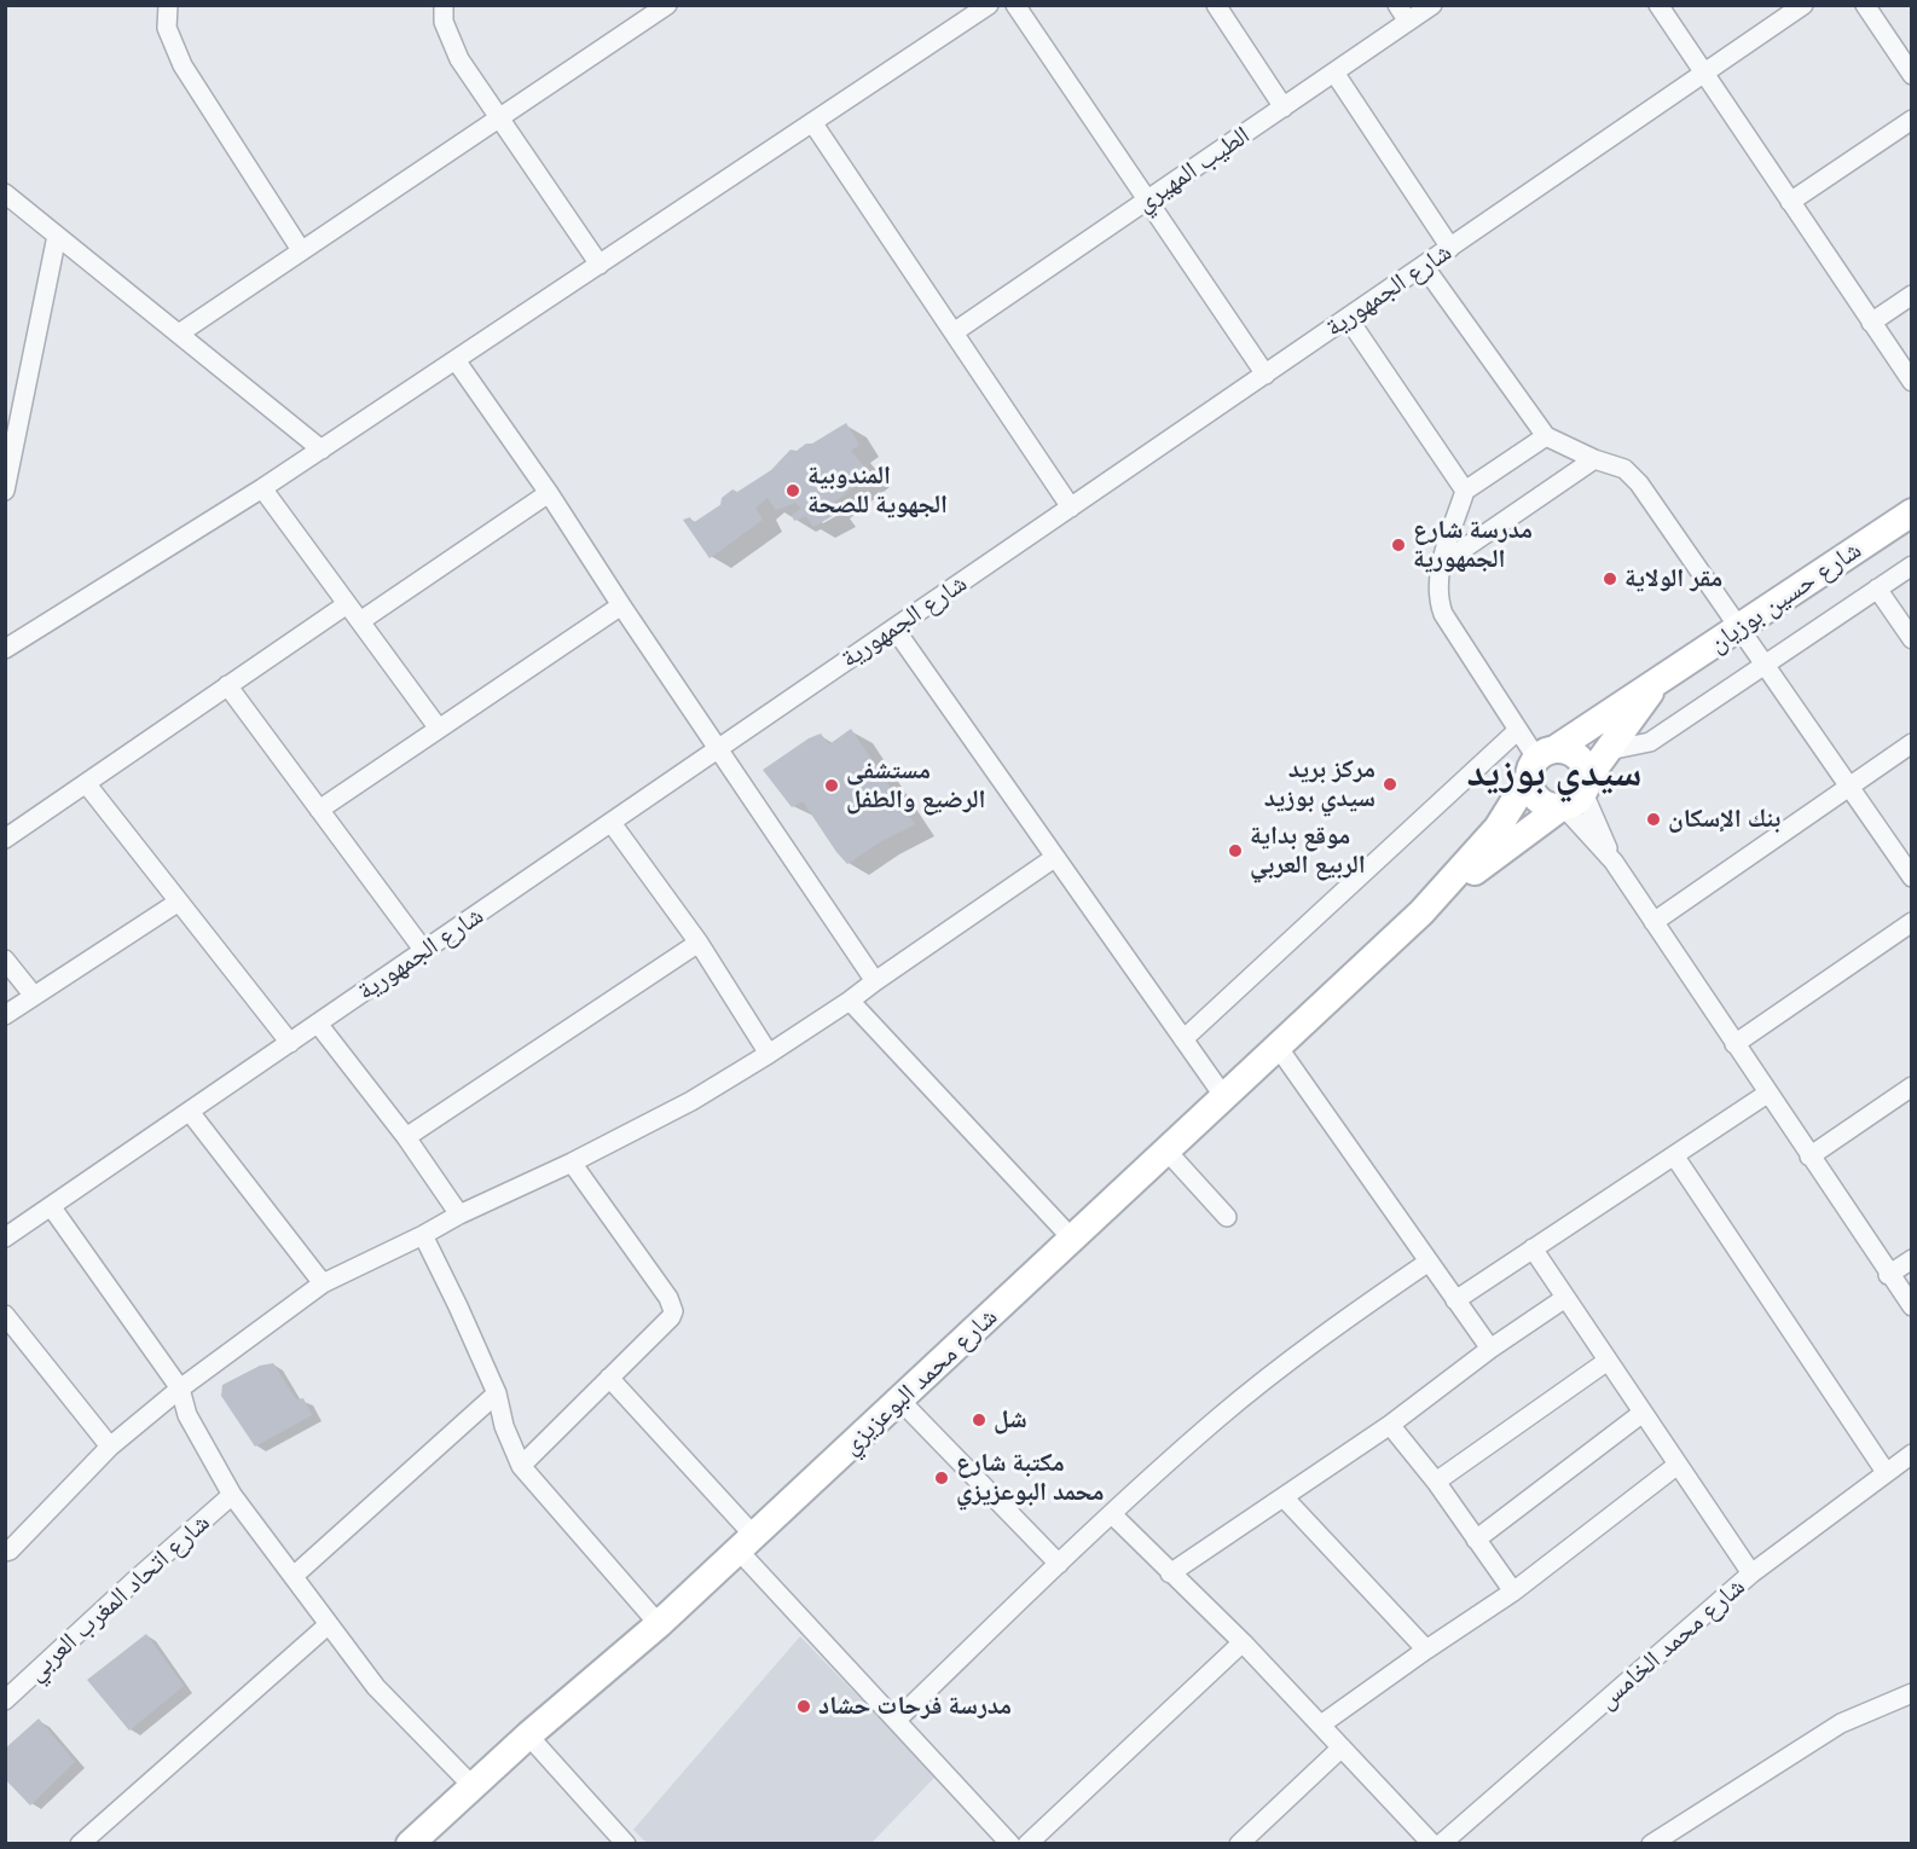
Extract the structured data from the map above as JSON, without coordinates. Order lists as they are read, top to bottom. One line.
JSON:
{"streets":{"main road":["شارع حسين بوزيان","شارع محمد البوعزيزي"],"street":["الطيب المهيري","شارع الجمهورية","شارع اتحاد المغرب العربي","شارع محمد الخامس"]},"crossings":[["شارع حسين بوزيان","شارع محمد البوعزيزي"]],"districts":["سيدي بوزيد"],"places":["المندوبية الجهوية للصحة","مدرسة شارع الجمهورية","مقر الولاية","مركز بريد سيدي بوزيد","مستشفى الرضيع والطفل","بنك الإسكان","موقع بداية الربيع العربي","شل","مكتبة شارع محمد البوعزيزي","مدرسة فرحات حشاد"]}
